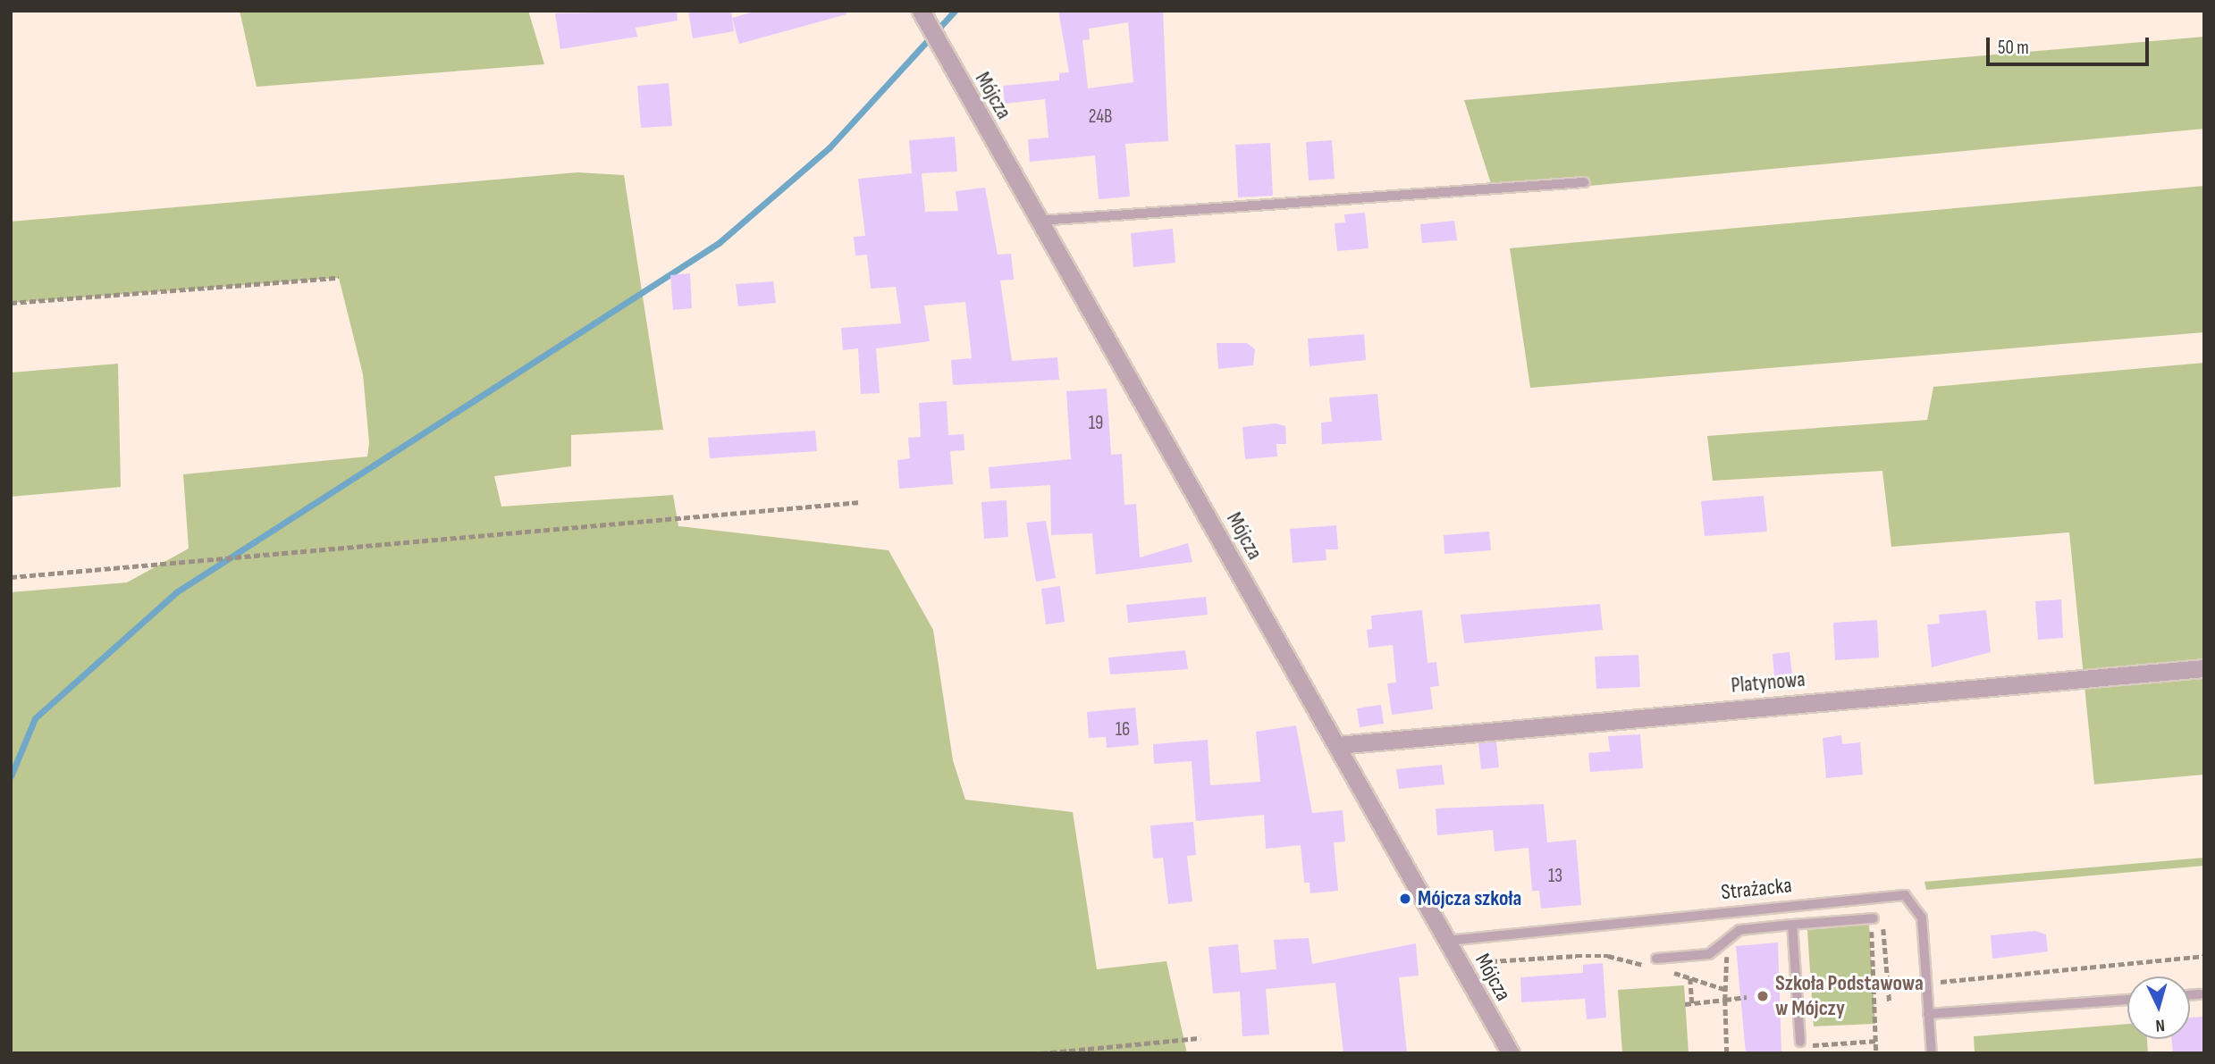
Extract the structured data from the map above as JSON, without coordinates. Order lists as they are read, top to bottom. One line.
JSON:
{"streets":{"street":["Mójcza","Platynowa"],"lane":["Strażacka"]},"crossings":[["Mójcza","Platynowa"],["Mójcza","Strażacka"]],"places":["Mójcza szkoła","Szkoła Podstawowa w Mójczy"],"house_numbers":["24B","19","16","13"],"scale_bar":"50 m","north":"bottom"}
